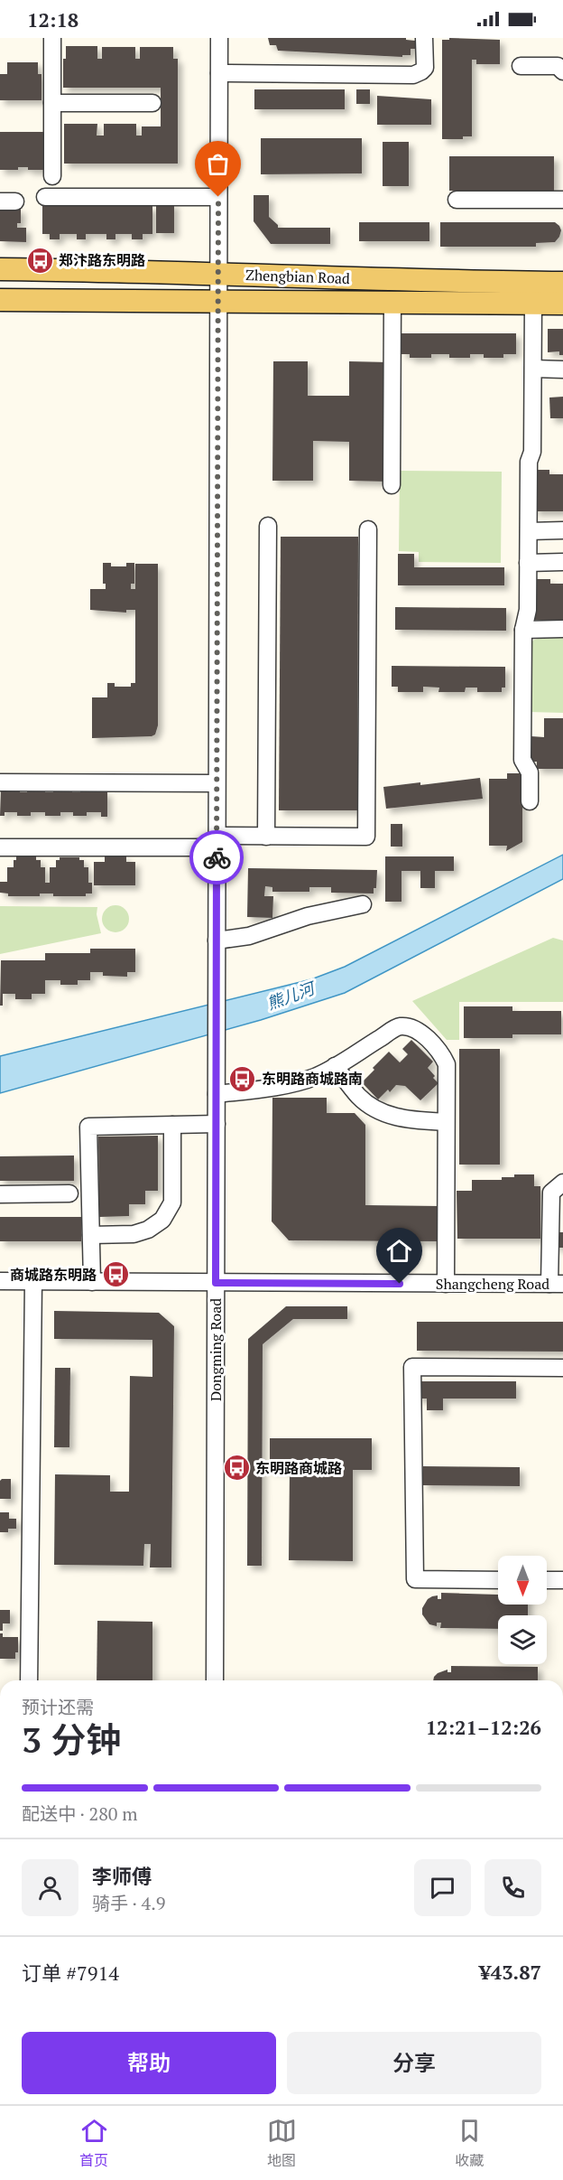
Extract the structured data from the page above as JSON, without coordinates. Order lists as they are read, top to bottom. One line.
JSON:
{"streets":{"main road":["Zhengbian Road"],"street":["Shangcheng Road","Dongming Road"]},"crossings":[["Zhengbian Road","Dongming Road"],["Shangcheng Road","Dongming Road"]],"water":["熊儿河"],"places":{"bus stop":["郑汴路东明路","东明路商城路南","商城路东明路","东明路商城路"]},"north":"bottom","page":{"status":"12:18","heading":["3 分钟","预计还需","12:21–12:26"],"panel":["李师傅","骑手 · 4.9","订单 #7914","¥43.87"],"bar":"配送中 · 280 m","buttons":["帮助","分享"],"tabs":["首页","地图","收藏"]}}
